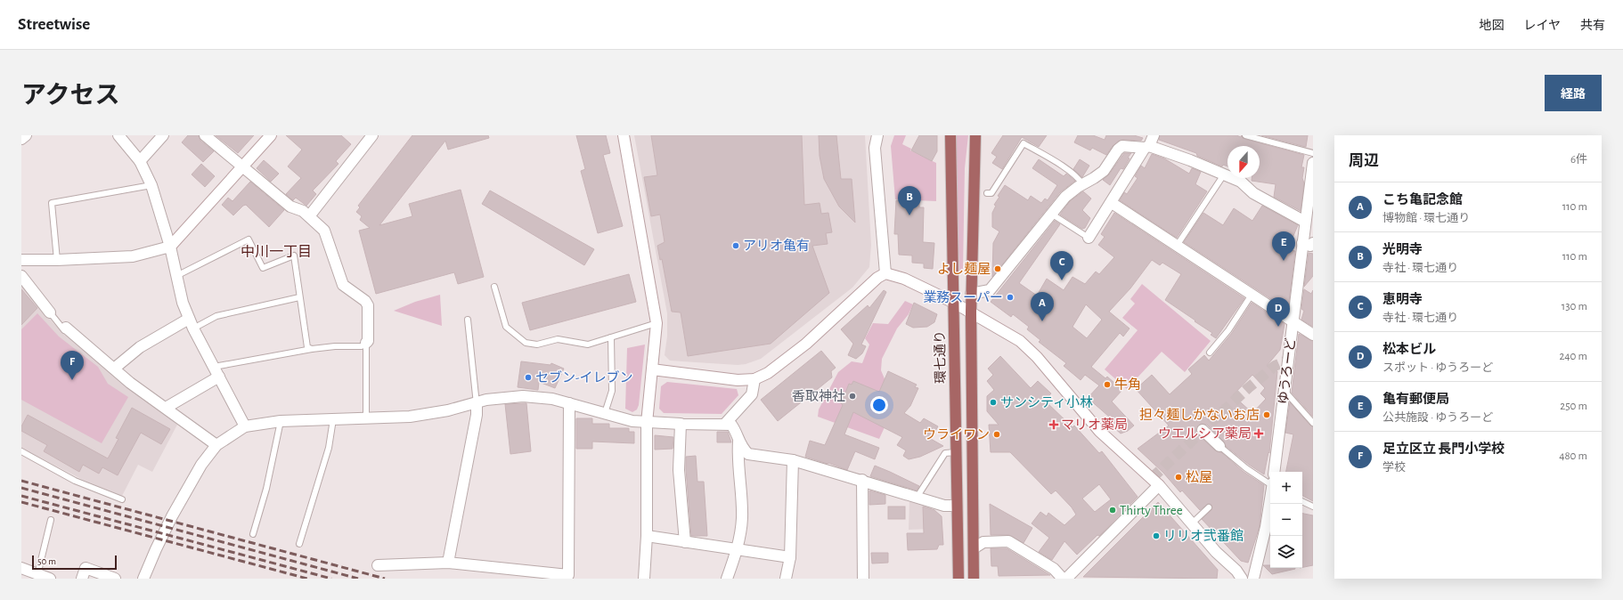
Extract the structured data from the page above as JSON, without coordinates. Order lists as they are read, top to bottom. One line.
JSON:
{"streets":{"main road":["環七通り"],"street":["ゆうろーど"]},"districts":["中川一丁目"],"places":{"other":["アリオ亀有","よし麺屋","業務スーパー","セブン-イレブン","牛角","香取神社","サンシティ小林","担々麺しかないお店","ウライワン","松屋","Thirty Three","リリオ弐番館"],"health":["マリオ薬局","ウエルシア薬局"]},"scale_bar":"50 m","north":"bottom","page":{"header":"Streetwise","nav":["地図","レイヤ","共有"],"title":"アクセス","buttons":"経路","heading":["周辺","6件"],"list":[{"mark":"A","name":"こち亀記念館","note":"博物館 · 環七通り","value":"110 m"},{"mark":"B","name":"光明寺","note":"寺社 · 環七通り","value":"110 m"},{"mark":"C","name":"恵明寺","note":"寺社 · 環七通り","value":"130 m"},{"mark":"D","name":"松本ビル","note":"スポット · ゆうろーど","value":"240 m"},{"mark":"E","name":"亀有郵便局","note":"公共施設 · ゆうろーど","value":"250 m"},{"mark":"F","name":"足立区立 長門小学校","note":"学校","value":"480 m"}],"pins":["B","E","C","A","D","F"],"map_buttons":["+","−"],"scale":"50 m"}}
